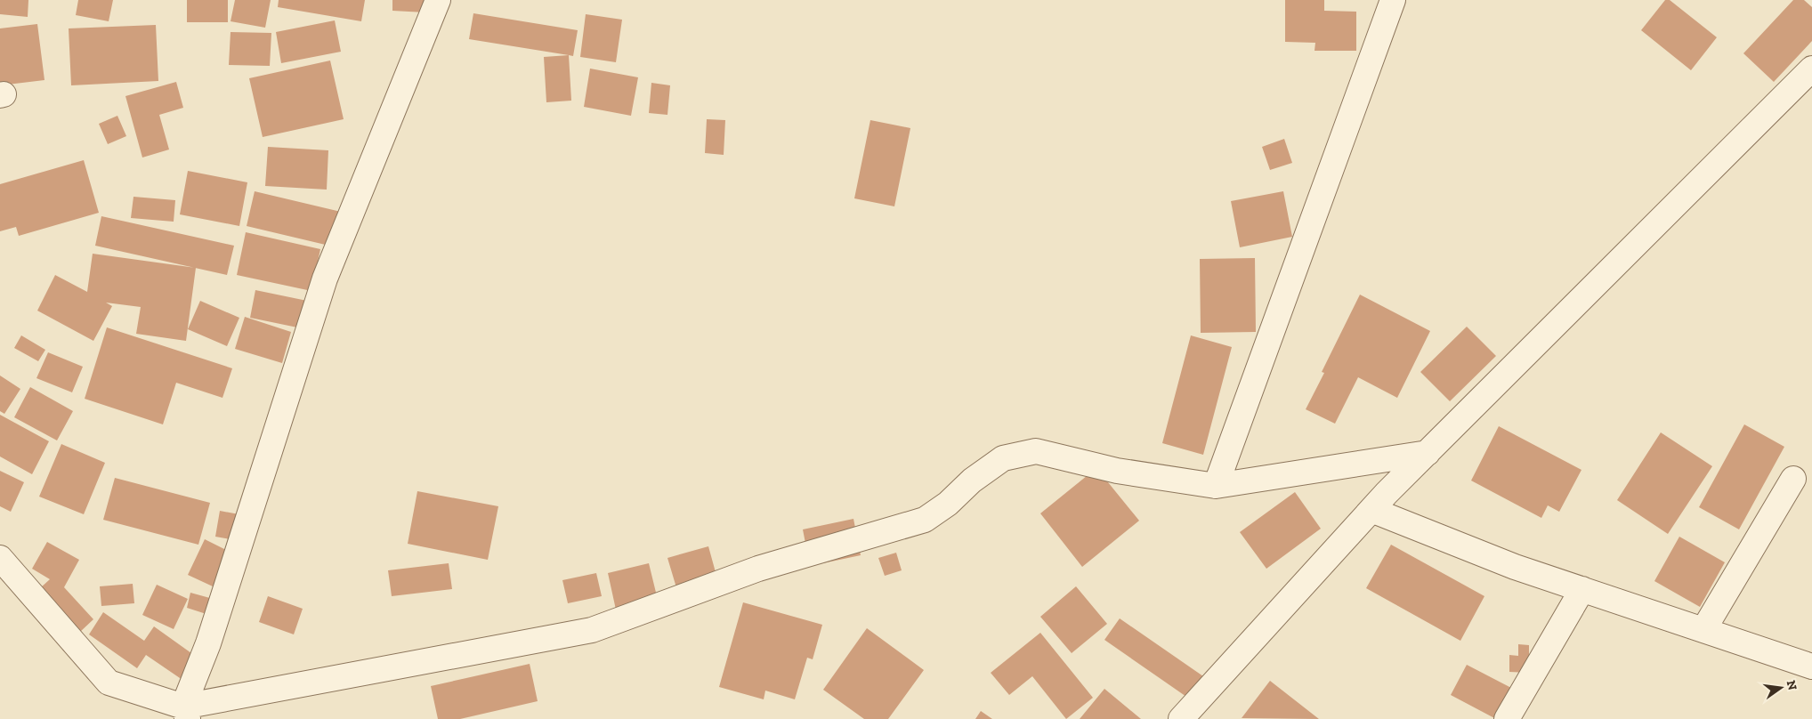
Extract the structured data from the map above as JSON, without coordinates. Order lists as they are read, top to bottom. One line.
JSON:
{"north":"right"}
